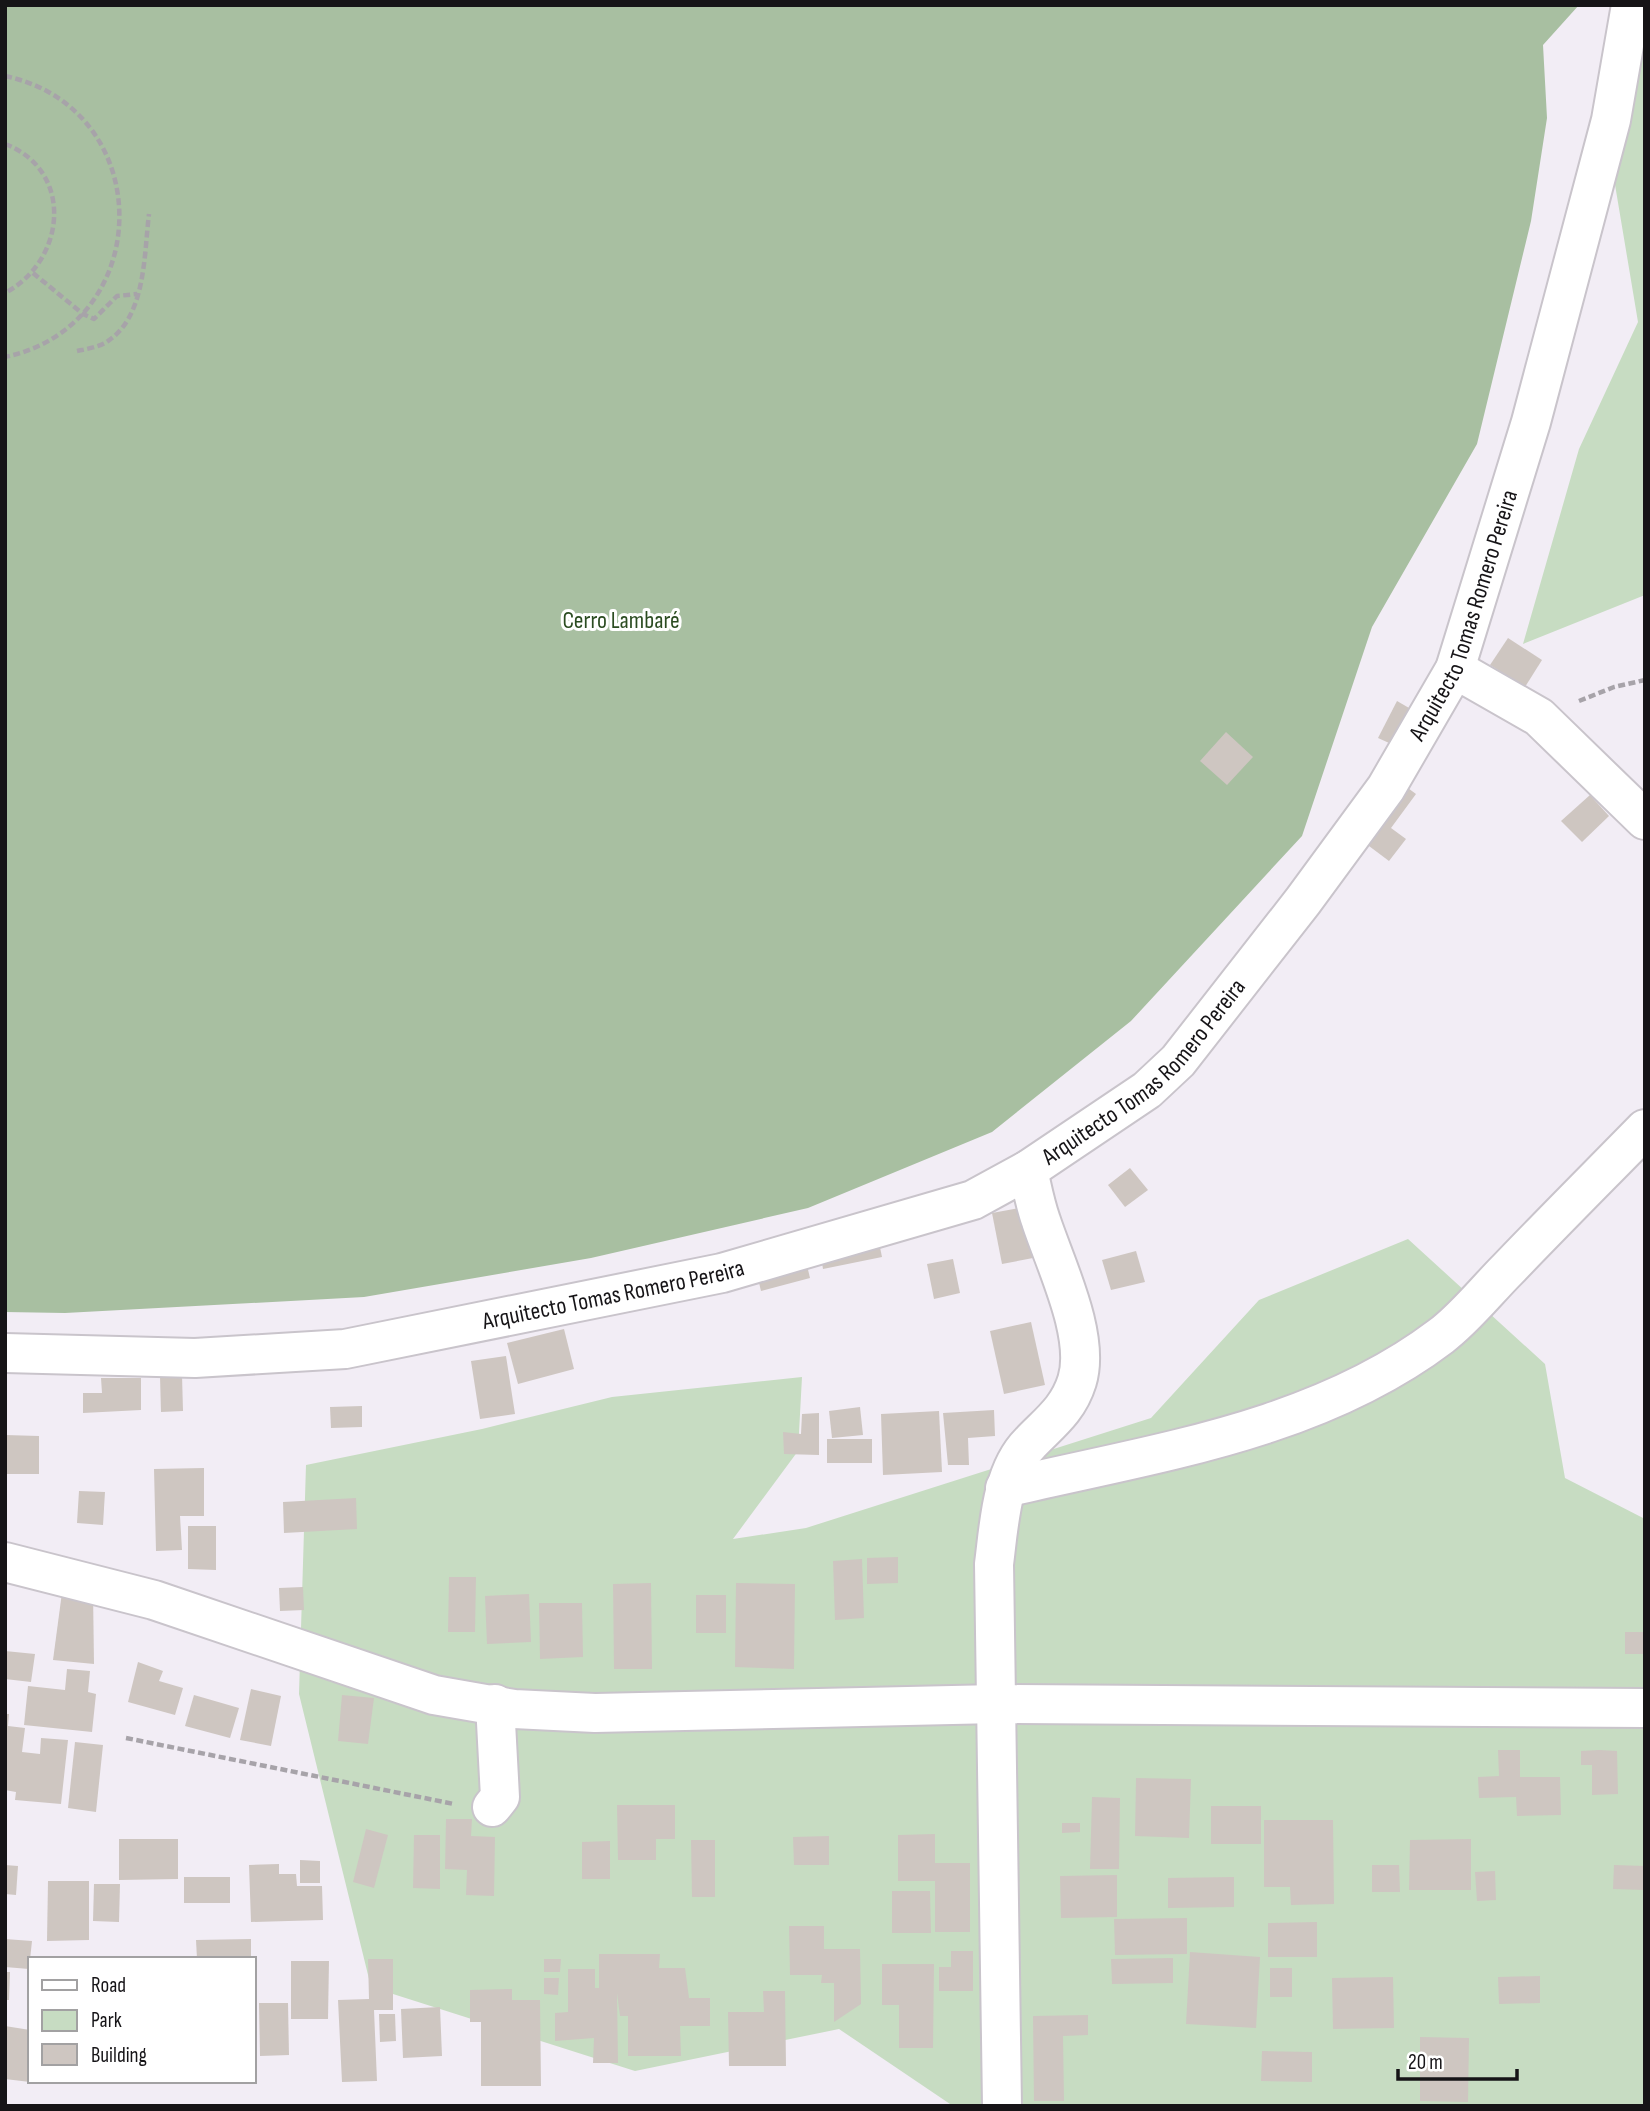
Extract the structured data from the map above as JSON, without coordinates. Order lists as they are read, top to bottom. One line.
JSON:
{"streets":{"street":["Arquitecto Tomas Romero Pereira"]},"parks":["Cerro Lambaré"],"legend":["Road","Park","Building"],"scale_bar":"20 m"}
